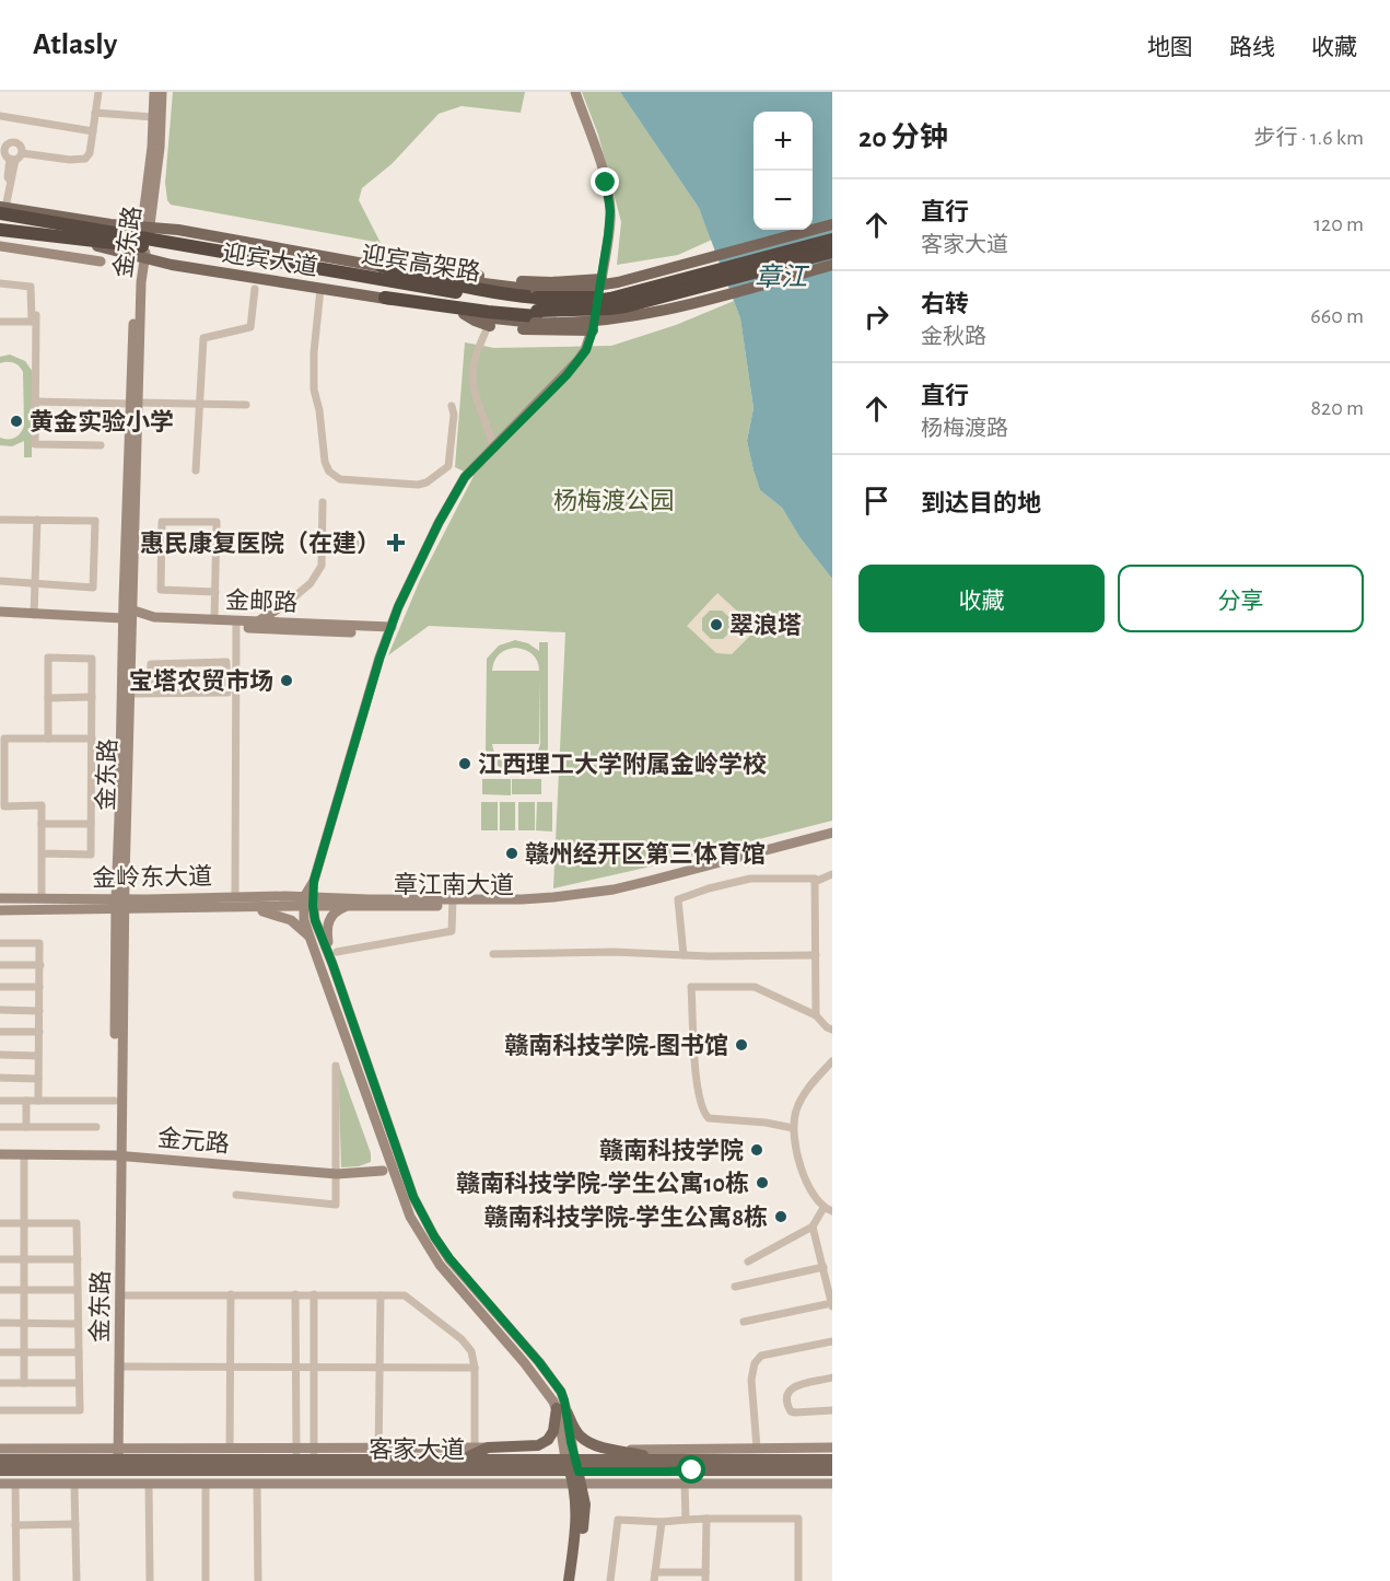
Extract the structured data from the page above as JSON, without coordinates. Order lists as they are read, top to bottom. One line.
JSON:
{"streets":{"highway":["迎宾高架路"],"main road":["迎宾大道","客家大道"],"street":["金东路","金邮路","金岭东大道","章江南大道","金元路"]},"crossings":[["金东路","迎宾大道"],["金东路","迎宾高架路"],["金东路","金邮路"],["金东路","金岭东大道"],["金东路","金元路"],["金东路","客家大道"],["迎宾大道","迎宾高架路"],["金岭东大道","章江南大道"]],"water":["章江"],"parks":["杨梅渡公园"],"places":{"other":["黄金实验小学","翠浪塔","宝塔农贸市场","江西理工大学附属金岭学校","赣州经开区第三体育馆","赣南科技学院-图书馆","赣南科技学院","赣南科技学院-学生公寓10栋","赣南科技学院-学生公寓8栋"],"health":["惠民康复医院（在建）"]},"page":{"header":"Atlasly","nav":["地图","路线","收藏"],"heading":["20 分钟","步行 · 1.6 km"],"map_buttons":["+","−"],"list":[["直行","客家大道","120 m"],["右转","金秋路","660 m"],["直行","杨梅渡路","820 m"],"到达目的地"],"buttons":["收藏","分享"]}}
